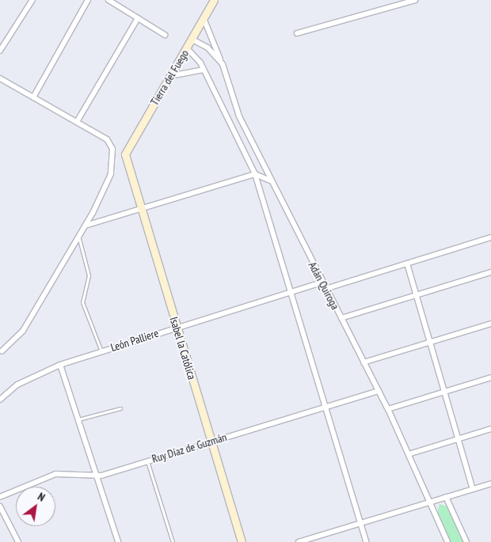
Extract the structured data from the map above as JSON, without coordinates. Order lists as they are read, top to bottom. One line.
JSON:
{"streets":{"main road":["Tierra del Fuego","Isabel la Católica"],"street":["Adán Quiroga","León Palliere","Ruy Díaz de Guzmán"]},"crossings":[["Tierra del Fuego","Adán Quiroga"],["Tierra del Fuego","Isabel la Católica"],["Adán Quiroga","León Palliere"],["Adán Quiroga","Ruy Díaz de Guzmán"],["León Palliere","Isabel la Católica"],["Isabel la Católica","Ruy Díaz de Guzmán"]],"north":"top right"}
